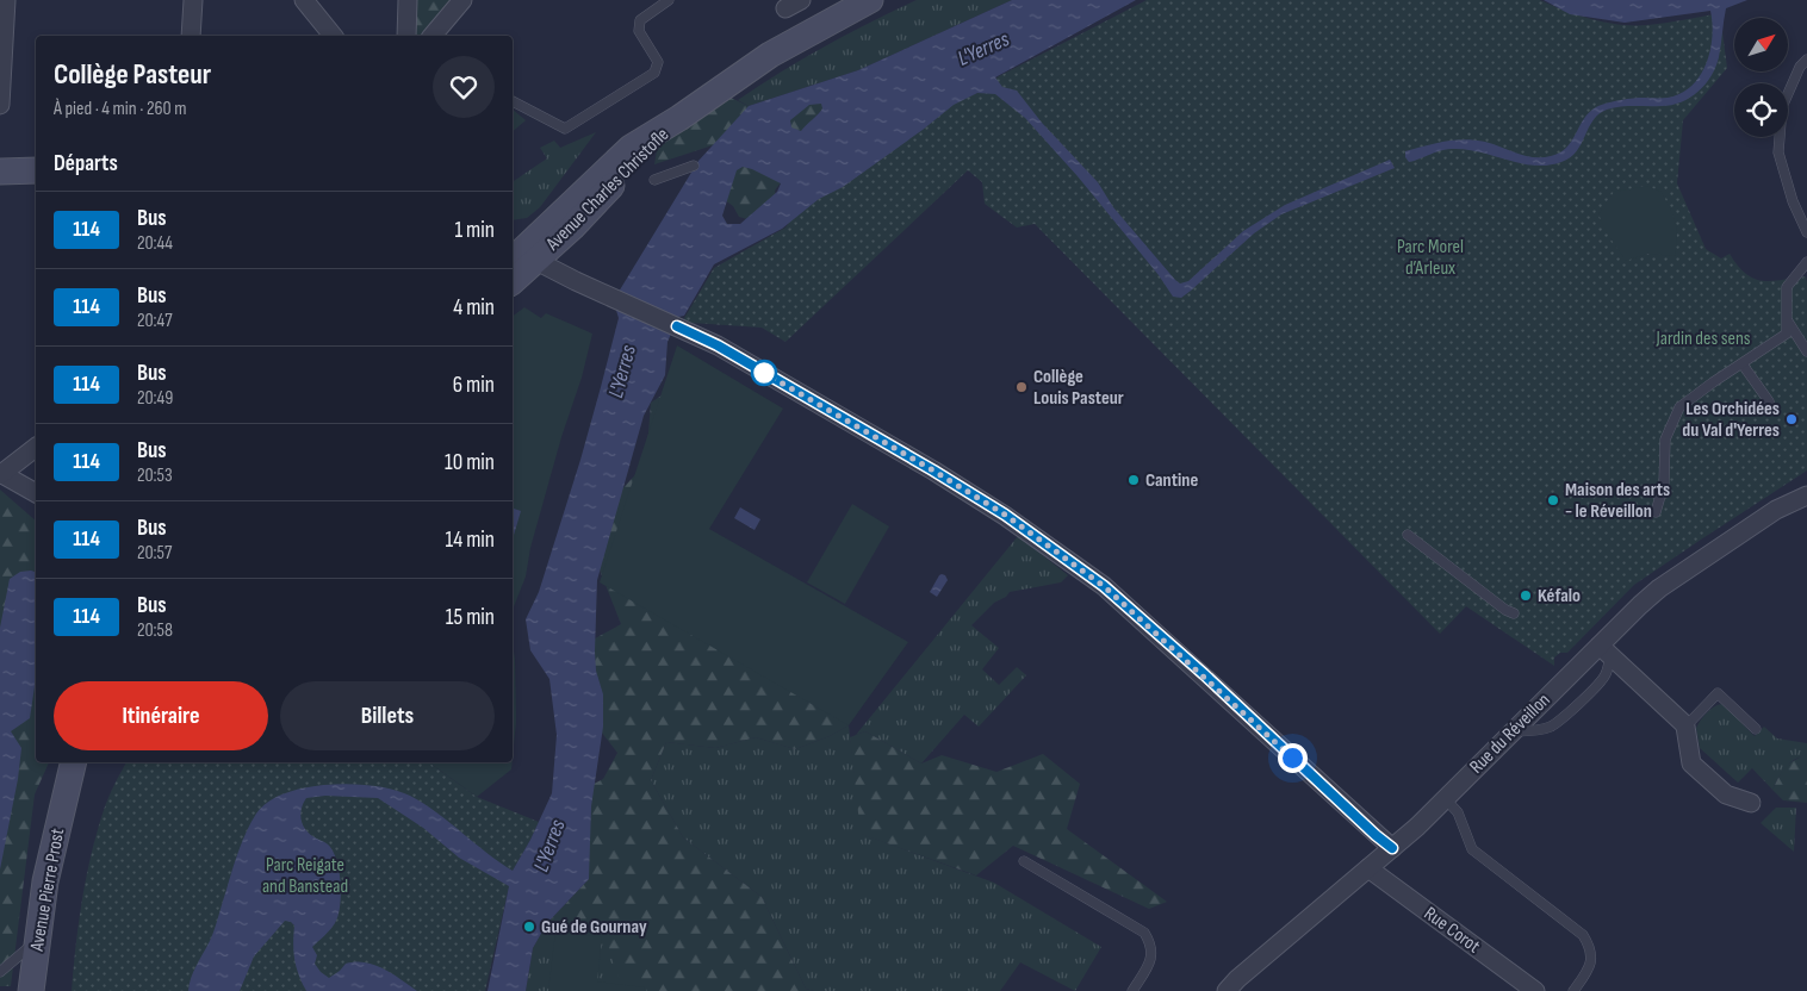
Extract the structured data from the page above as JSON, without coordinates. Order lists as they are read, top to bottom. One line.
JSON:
{"streets":{"main road":["Avenue Charles Christofle","Avenue Pierre Prost"],"street":["Rue du Réveillon","Rue Corot"]},"crossings":[["Rue du Réveillon","Rue Corot"]],"water":["L'Yerres"],"parks":["Parc Morel d’Arleux","Jardin des sens","Parc Reigate and Banstead"],"places":["Collège Louis Pasteur","Les Orchidées du Val d'Yerres","Cantine","Maison des arts - le Réveillon","Kéfalo","Gué de Gournay"],"lines":["bus line 114"],"north":"top right","page":{"heading":[["Collège Pasteur","À pied · 4 min · 260 m"],"Départs"],"list":[{"mark":"114","name":"Bus","note":"20:44","value":"1 min"},{"mark":"114","name":"Bus","note":"20:47","value":"4 min"},{"mark":"114","name":"Bus","note":"20:49","value":"6 min"},{"mark":"114","name":"Bus","note":"20:53","value":"10 min"},{"mark":"114","name":"Bus","note":"20:57","value":"14 min"},{"mark":"114","name":"Bus","note":"20:58","value":"15 min"}],"buttons":["Itinéraire","Billets"]}}
